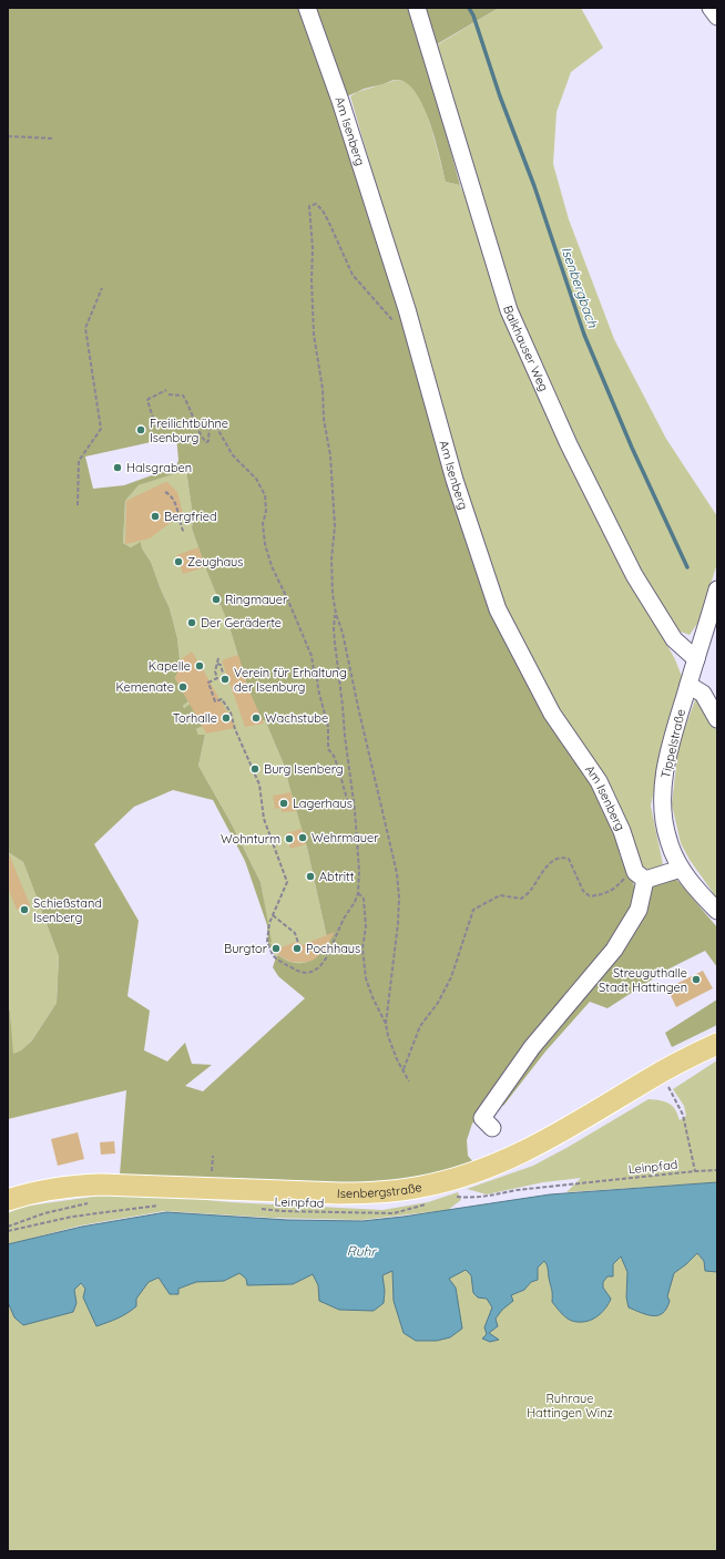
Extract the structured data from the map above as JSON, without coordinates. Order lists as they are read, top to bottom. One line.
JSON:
{"streets":{"main road":["Isenbergstraße"],"street":["Am Isenberg","Balkhauser Weg","Tippelstraße"],"path":["Leinpfad"]},"crossings":[["Balkhauser Weg","Tippelstraße"],["Leinpfad","Isenbergstraße"]],"water":["Isenbergbach","Ruhr"],"parks":["Ruhraue Hattingen Winz"],"places":["Freilichtbühne Isenburg","Halsgraben","Bergfried","Zeughaus","Ringmauer","Der Geräderte","Kapelle","Verein für Erhaltung der Isenburg","Kemenate","Torhalle","Wachstube","Burg Isenberg","Lagerhaus","Wehrmauer","Wohnturm","Abtritt","Schießstand Isenberg","Burgtor","Pochhaus","Streuguthalle Stadt Hattingen"]}
